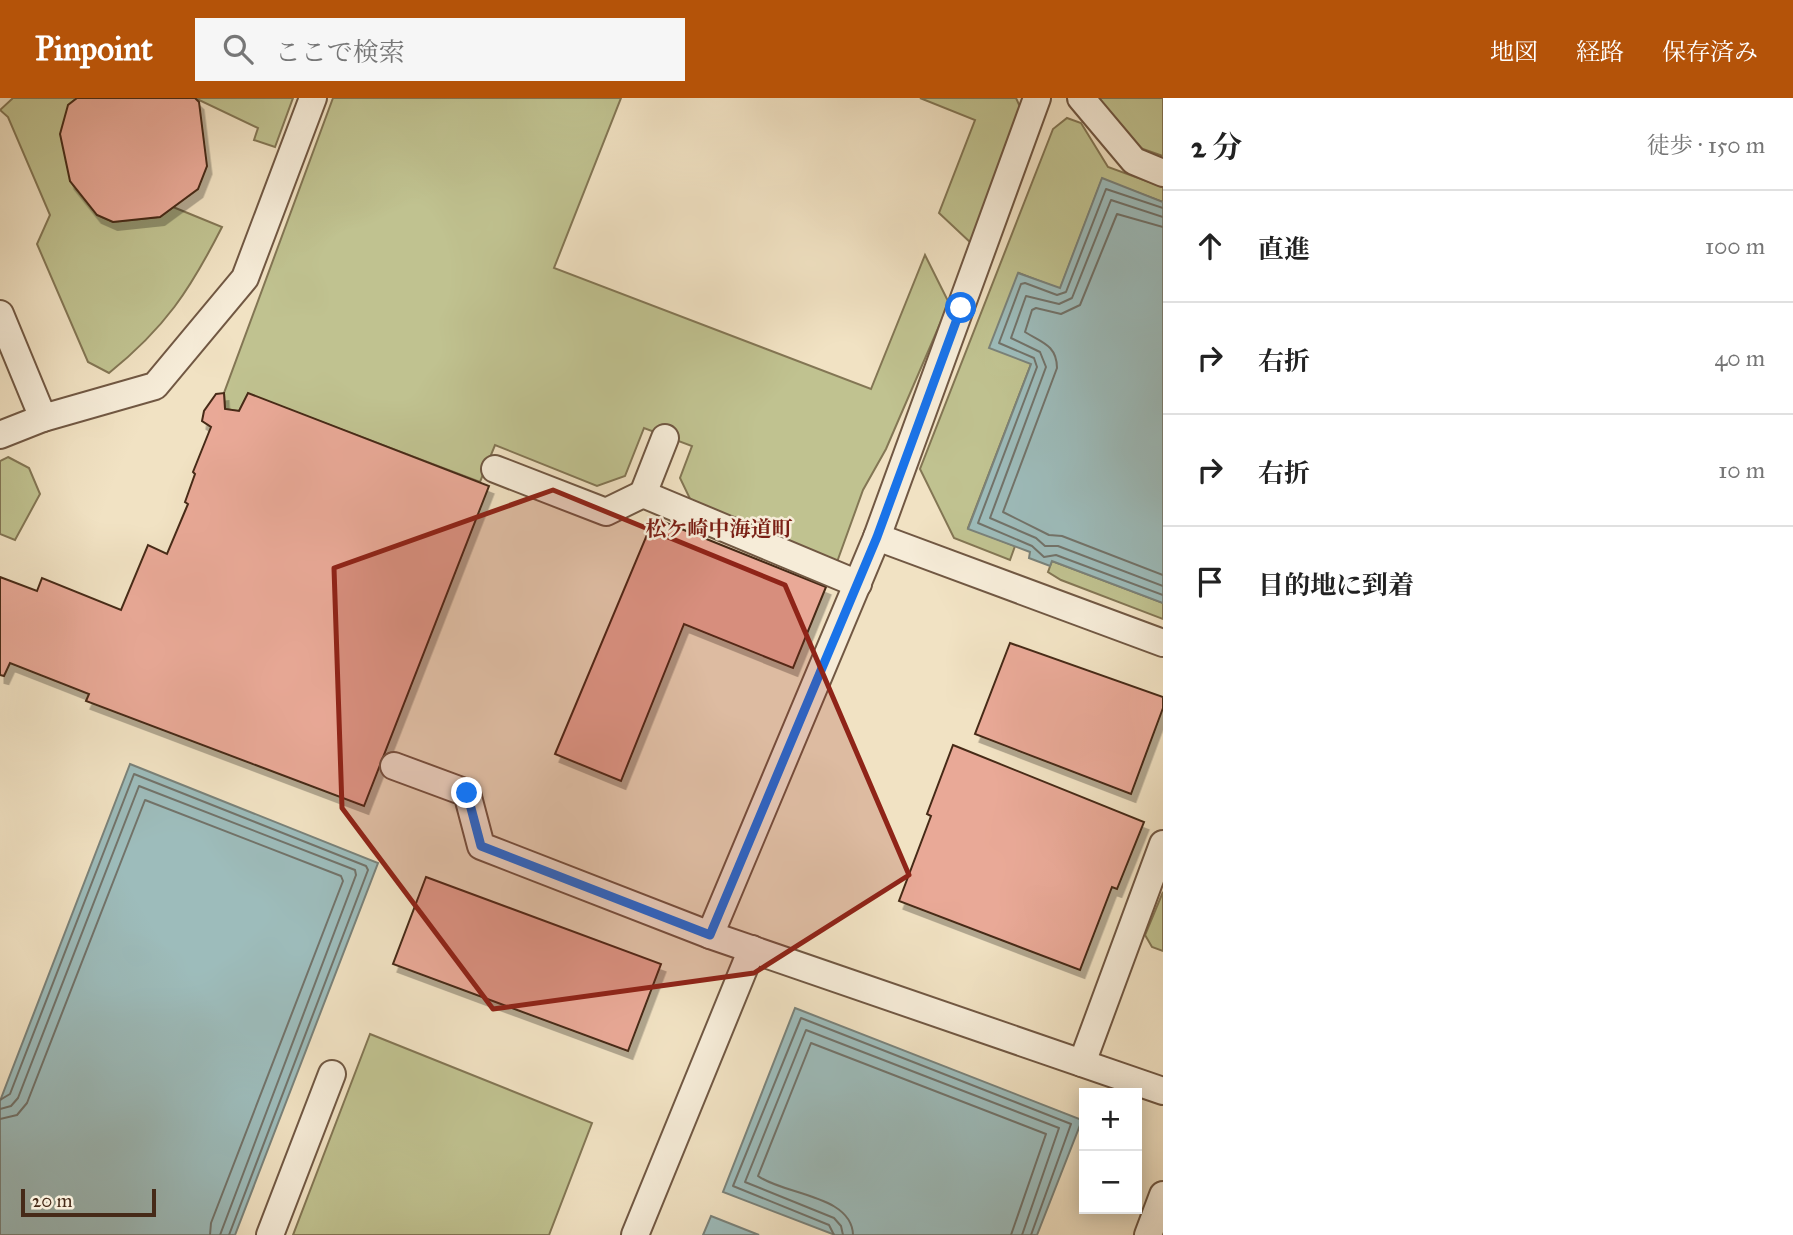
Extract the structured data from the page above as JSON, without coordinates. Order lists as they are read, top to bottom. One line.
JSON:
{"districts":["松ケ崎中海道町"],"scale_bar":"20 m","page":{"header":"Pinpoint","search":"ここで検索","nav":["地図","経路","保存済み"],"heading":["2 分","徒歩 · 150 m"],"list":[["直進","100 m"],["右折","40 m"],["右折","10 m"],"目的地に到着"],"map_buttons":["+","−"],"scale":"20 m"}}
